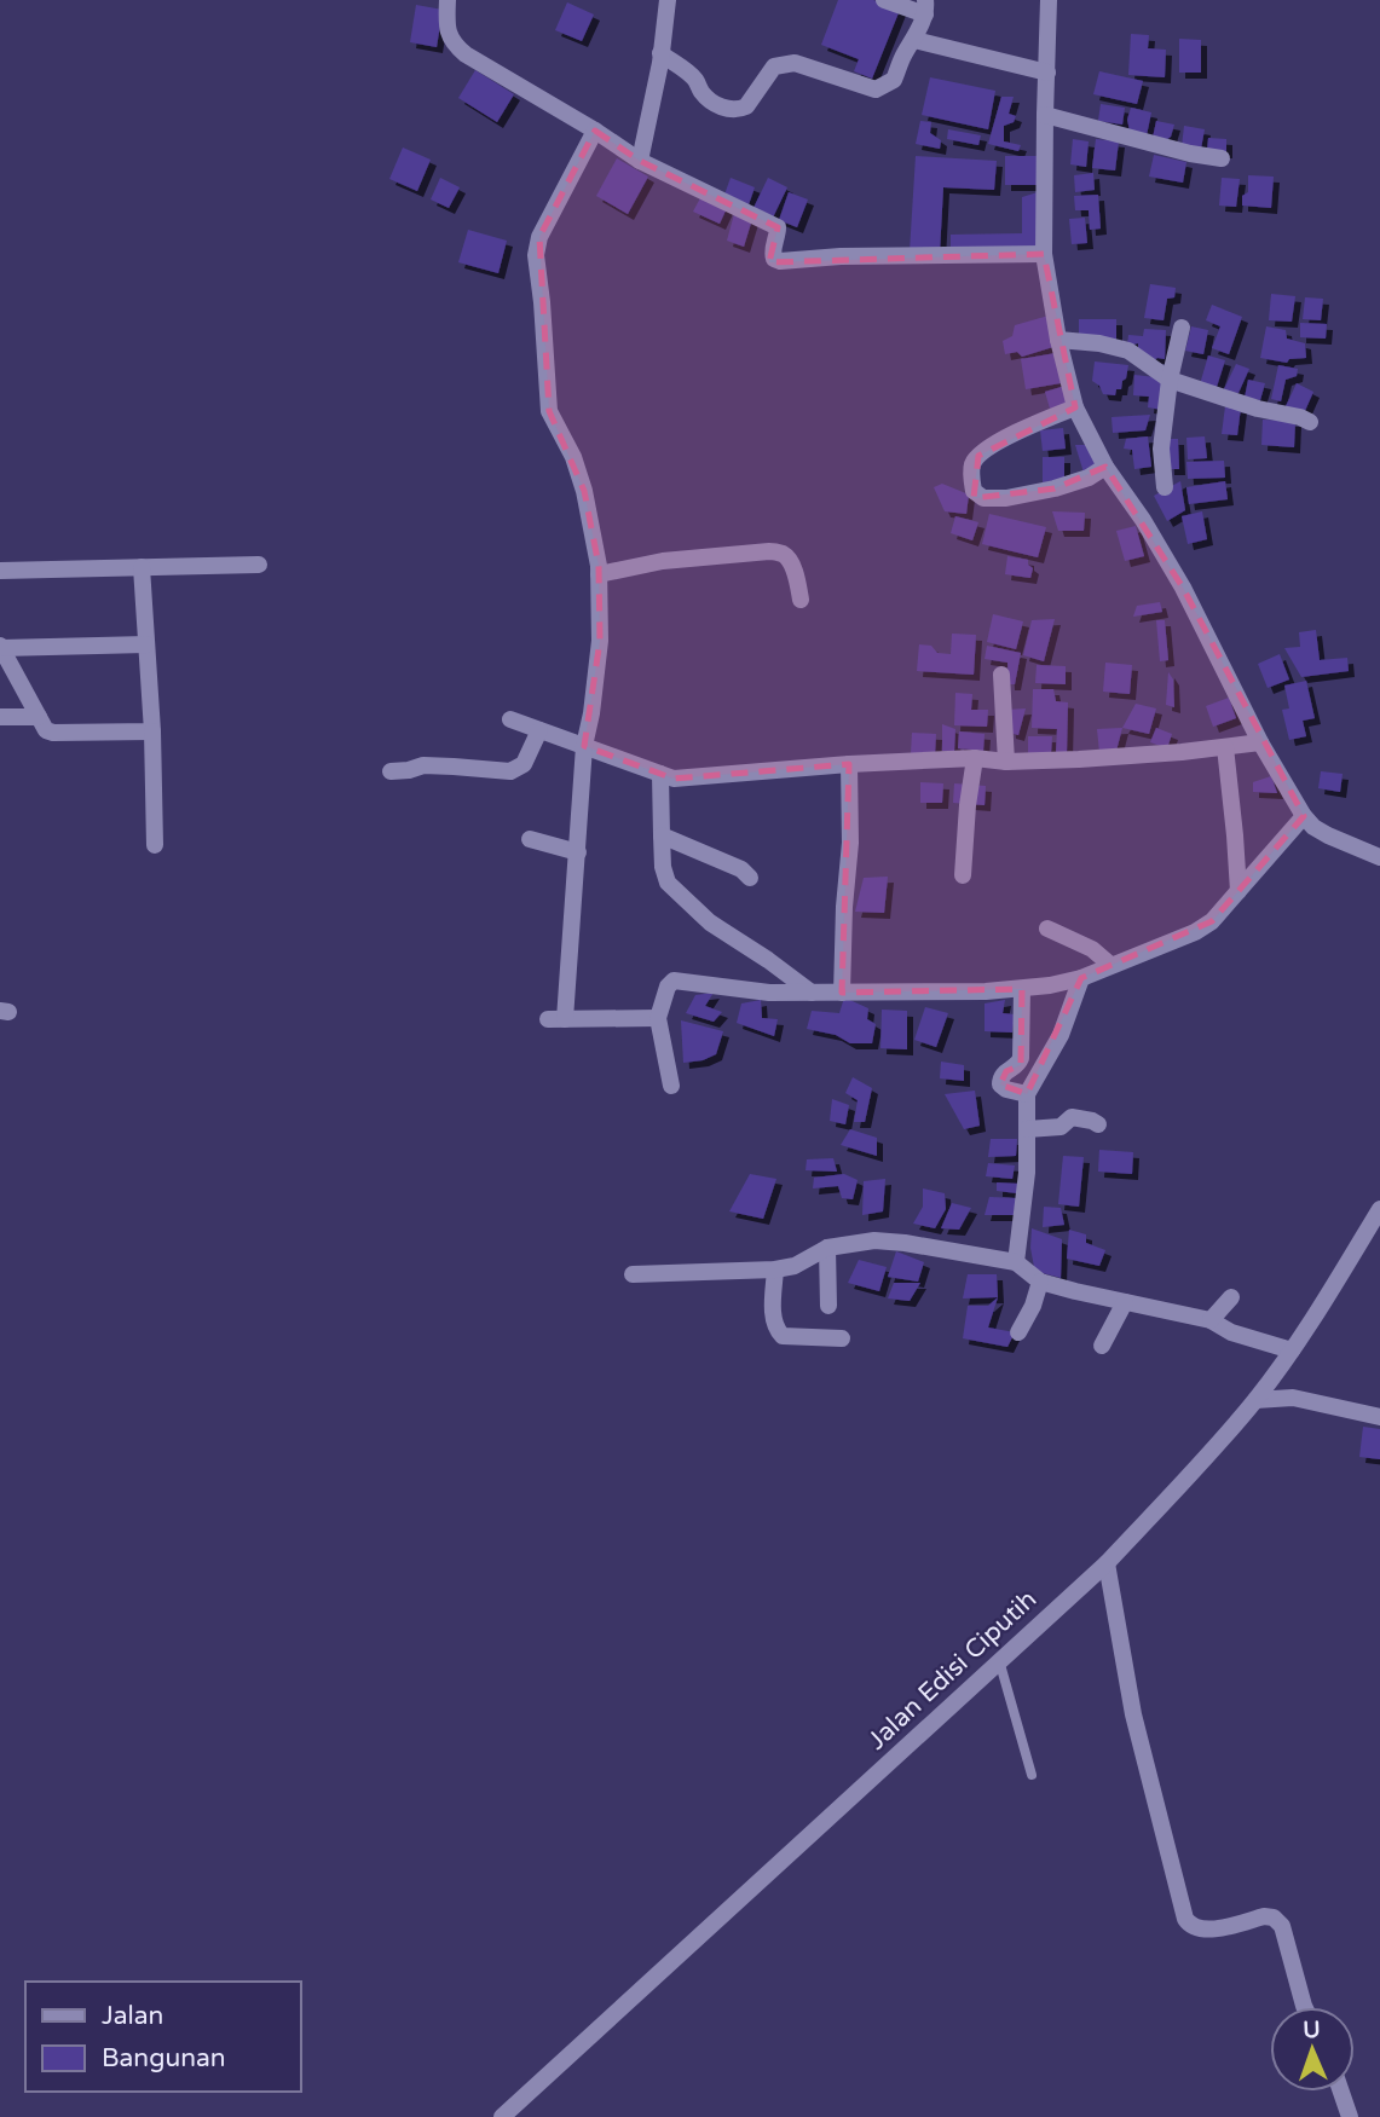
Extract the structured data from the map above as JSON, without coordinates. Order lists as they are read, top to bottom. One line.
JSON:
{"streets":{"street":["Jalan Edisi Ciputih"]},"legend":["Jalan","Bangunan"],"north":"top"}
